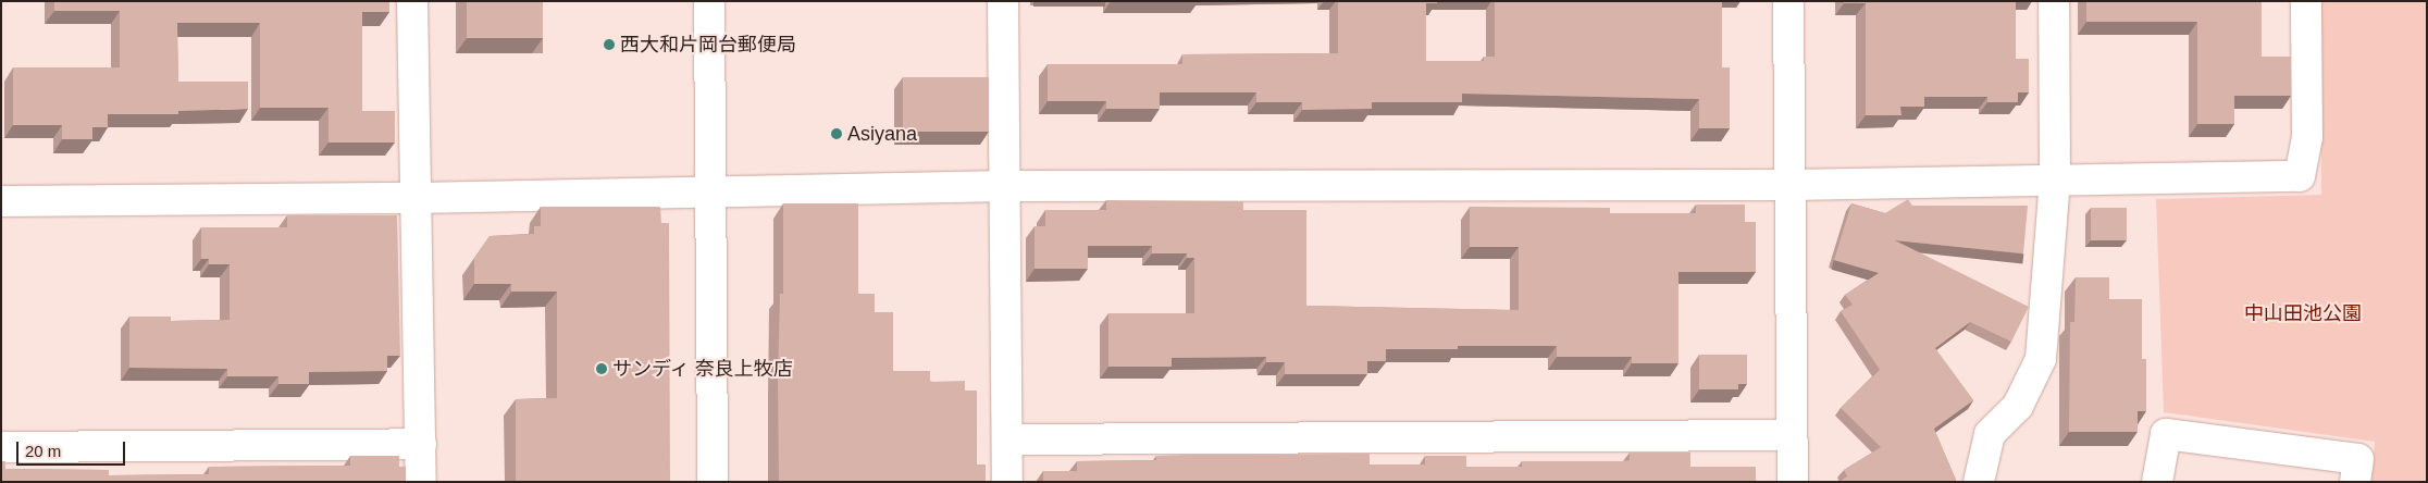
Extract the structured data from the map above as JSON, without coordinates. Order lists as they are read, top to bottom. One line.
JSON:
{"parks":["中山田池公園"],"places":["西大和片岡台郵便局","Asiyana","サンディ 奈良上牧店"],"scale_bar":"20 m"}
